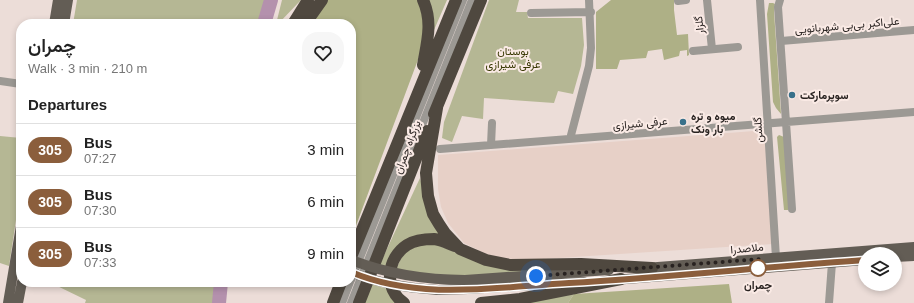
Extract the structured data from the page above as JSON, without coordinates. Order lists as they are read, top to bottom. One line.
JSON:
{"streets":{"highway":["بزرگراه چمران"],"main road":["ملاصدرا"],"street":["گلزار","علی‌اکبر بی‌بی شهربانویی","عرفی شیرازی","گلشن"]},"crossings":[["عرفی شیرازی","گلشن"],["گلشن","ملاصدرا"]],"parks":["بوستان عرفی شیرازی"],"places":["سوپرمارکت","میوه و تره بار ونک","چمران"],"lines":["bus line 305"],"page":{"heading":[["چمران","Walk · 3 min · 210 m"],"Departures"],"list":[{"mark":"305","name":"Bus","note":"07:27","value":"3 min"},{"mark":"305","name":"Bus","note":"07:30","value":"6 min"},{"mark":"305","name":"Bus","note":"07:33","value":"9 min"}]}}
